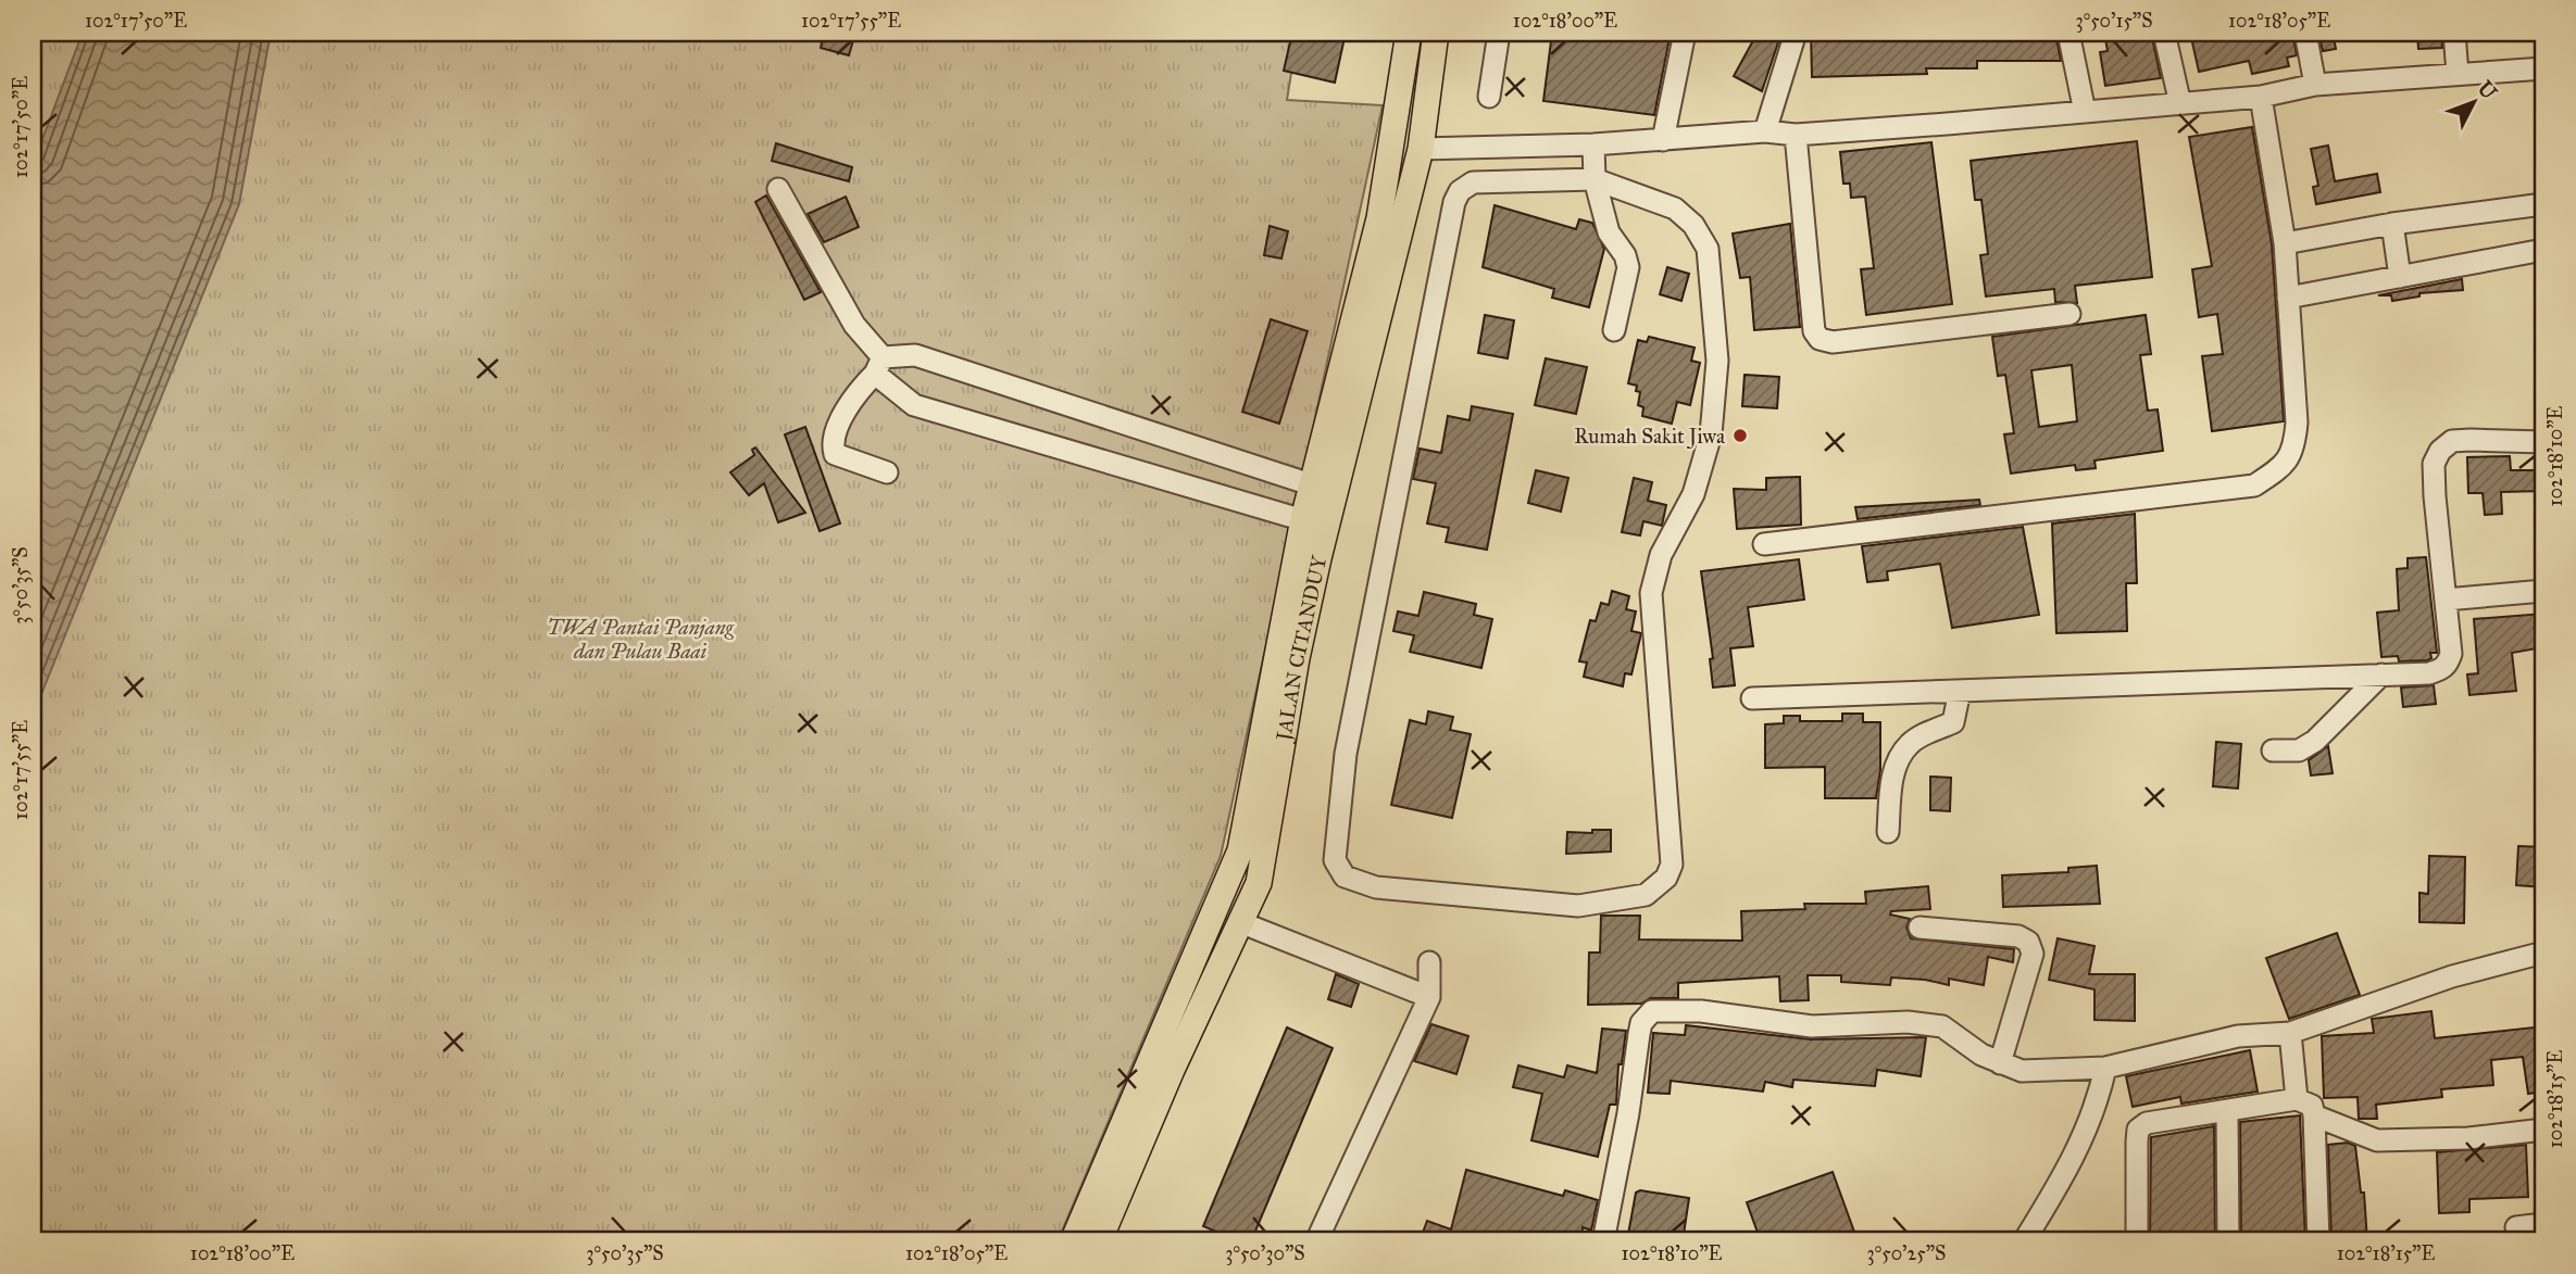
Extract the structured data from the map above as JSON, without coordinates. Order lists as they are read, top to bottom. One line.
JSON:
{"streets":{"main road":["JALAN CITANDUY"]},"parks":["TWA Pantai Panjang dan Pulau Baai"],"places":["Rumah Sakit Jiwa"],"north":"top right","coordinates":["102°17'50\"E","102°17'55\"E","102°18'00\"E","3°50'15\"S","102°18'05\"E","102°18'10\"E","3°50'35\"S","102°18'15\"E","3°50'30\"S","3°50'25\"S"]}
